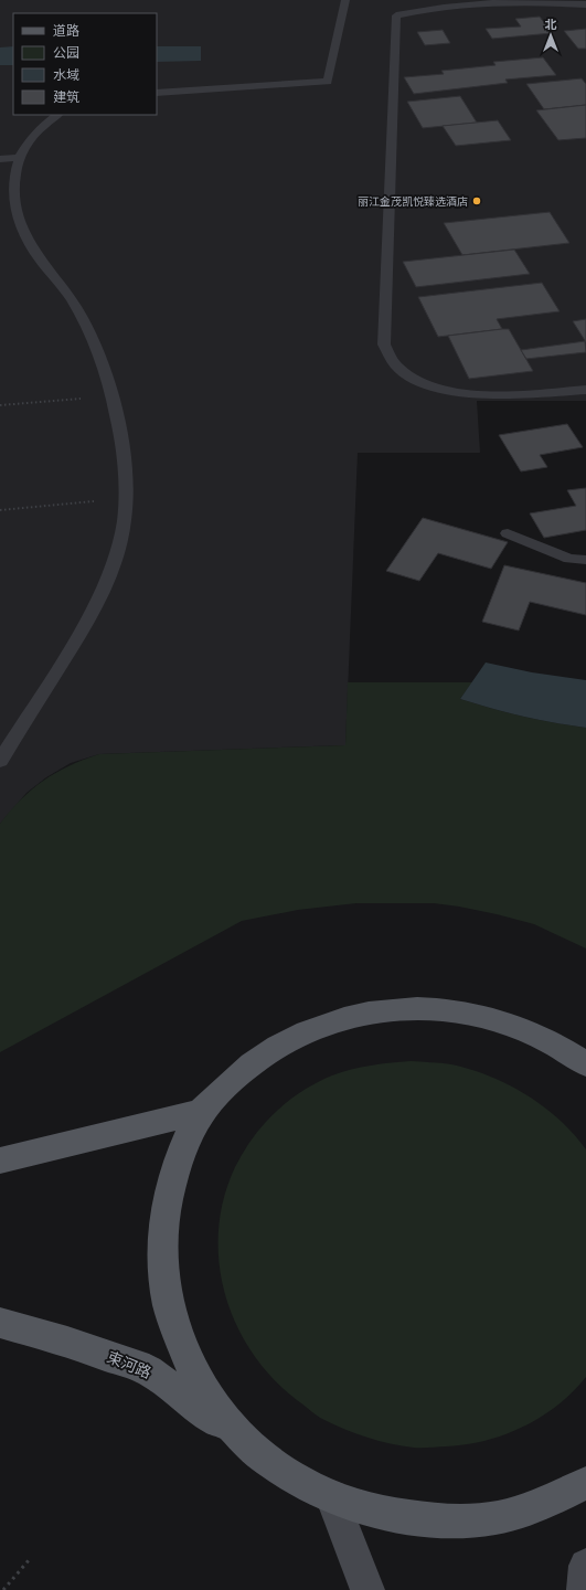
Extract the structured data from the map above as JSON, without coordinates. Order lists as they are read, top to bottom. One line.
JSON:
{"streets":{"main road":["束河路"]},"places":["丽江金茂凯悦臻选酒店"],"legend":["道路","公园","水域","建筑"],"north":"top"}
